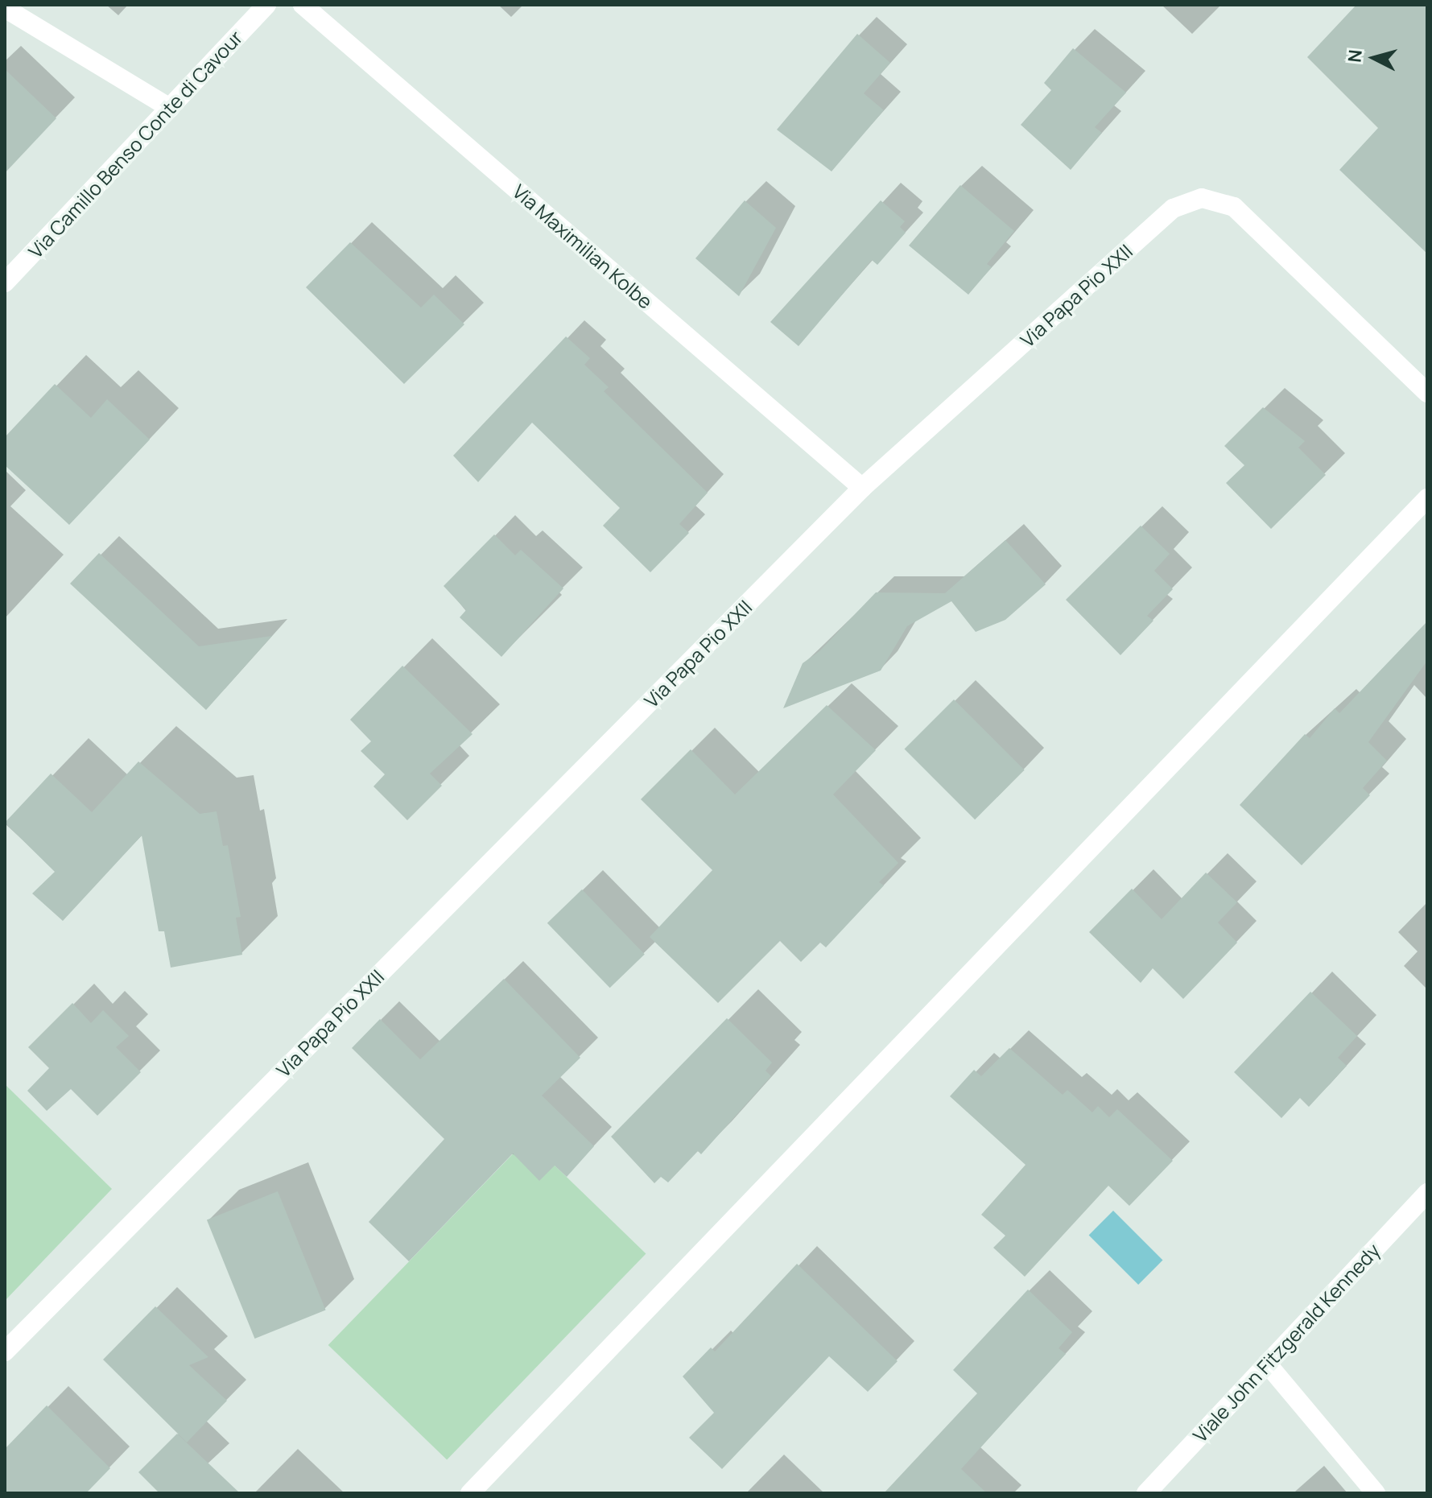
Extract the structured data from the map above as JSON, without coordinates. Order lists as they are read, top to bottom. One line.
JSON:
{"streets":{"street":["Via Camillo Benso Conte di Cavour","Via Maximilian Kolbe","Via Papa Pio XXII","Viale John Fitzgerald Kennedy"]},"crossings":[["Via Maximilian Kolbe","Via Papa Pio XXII"]],"north":"left"}
